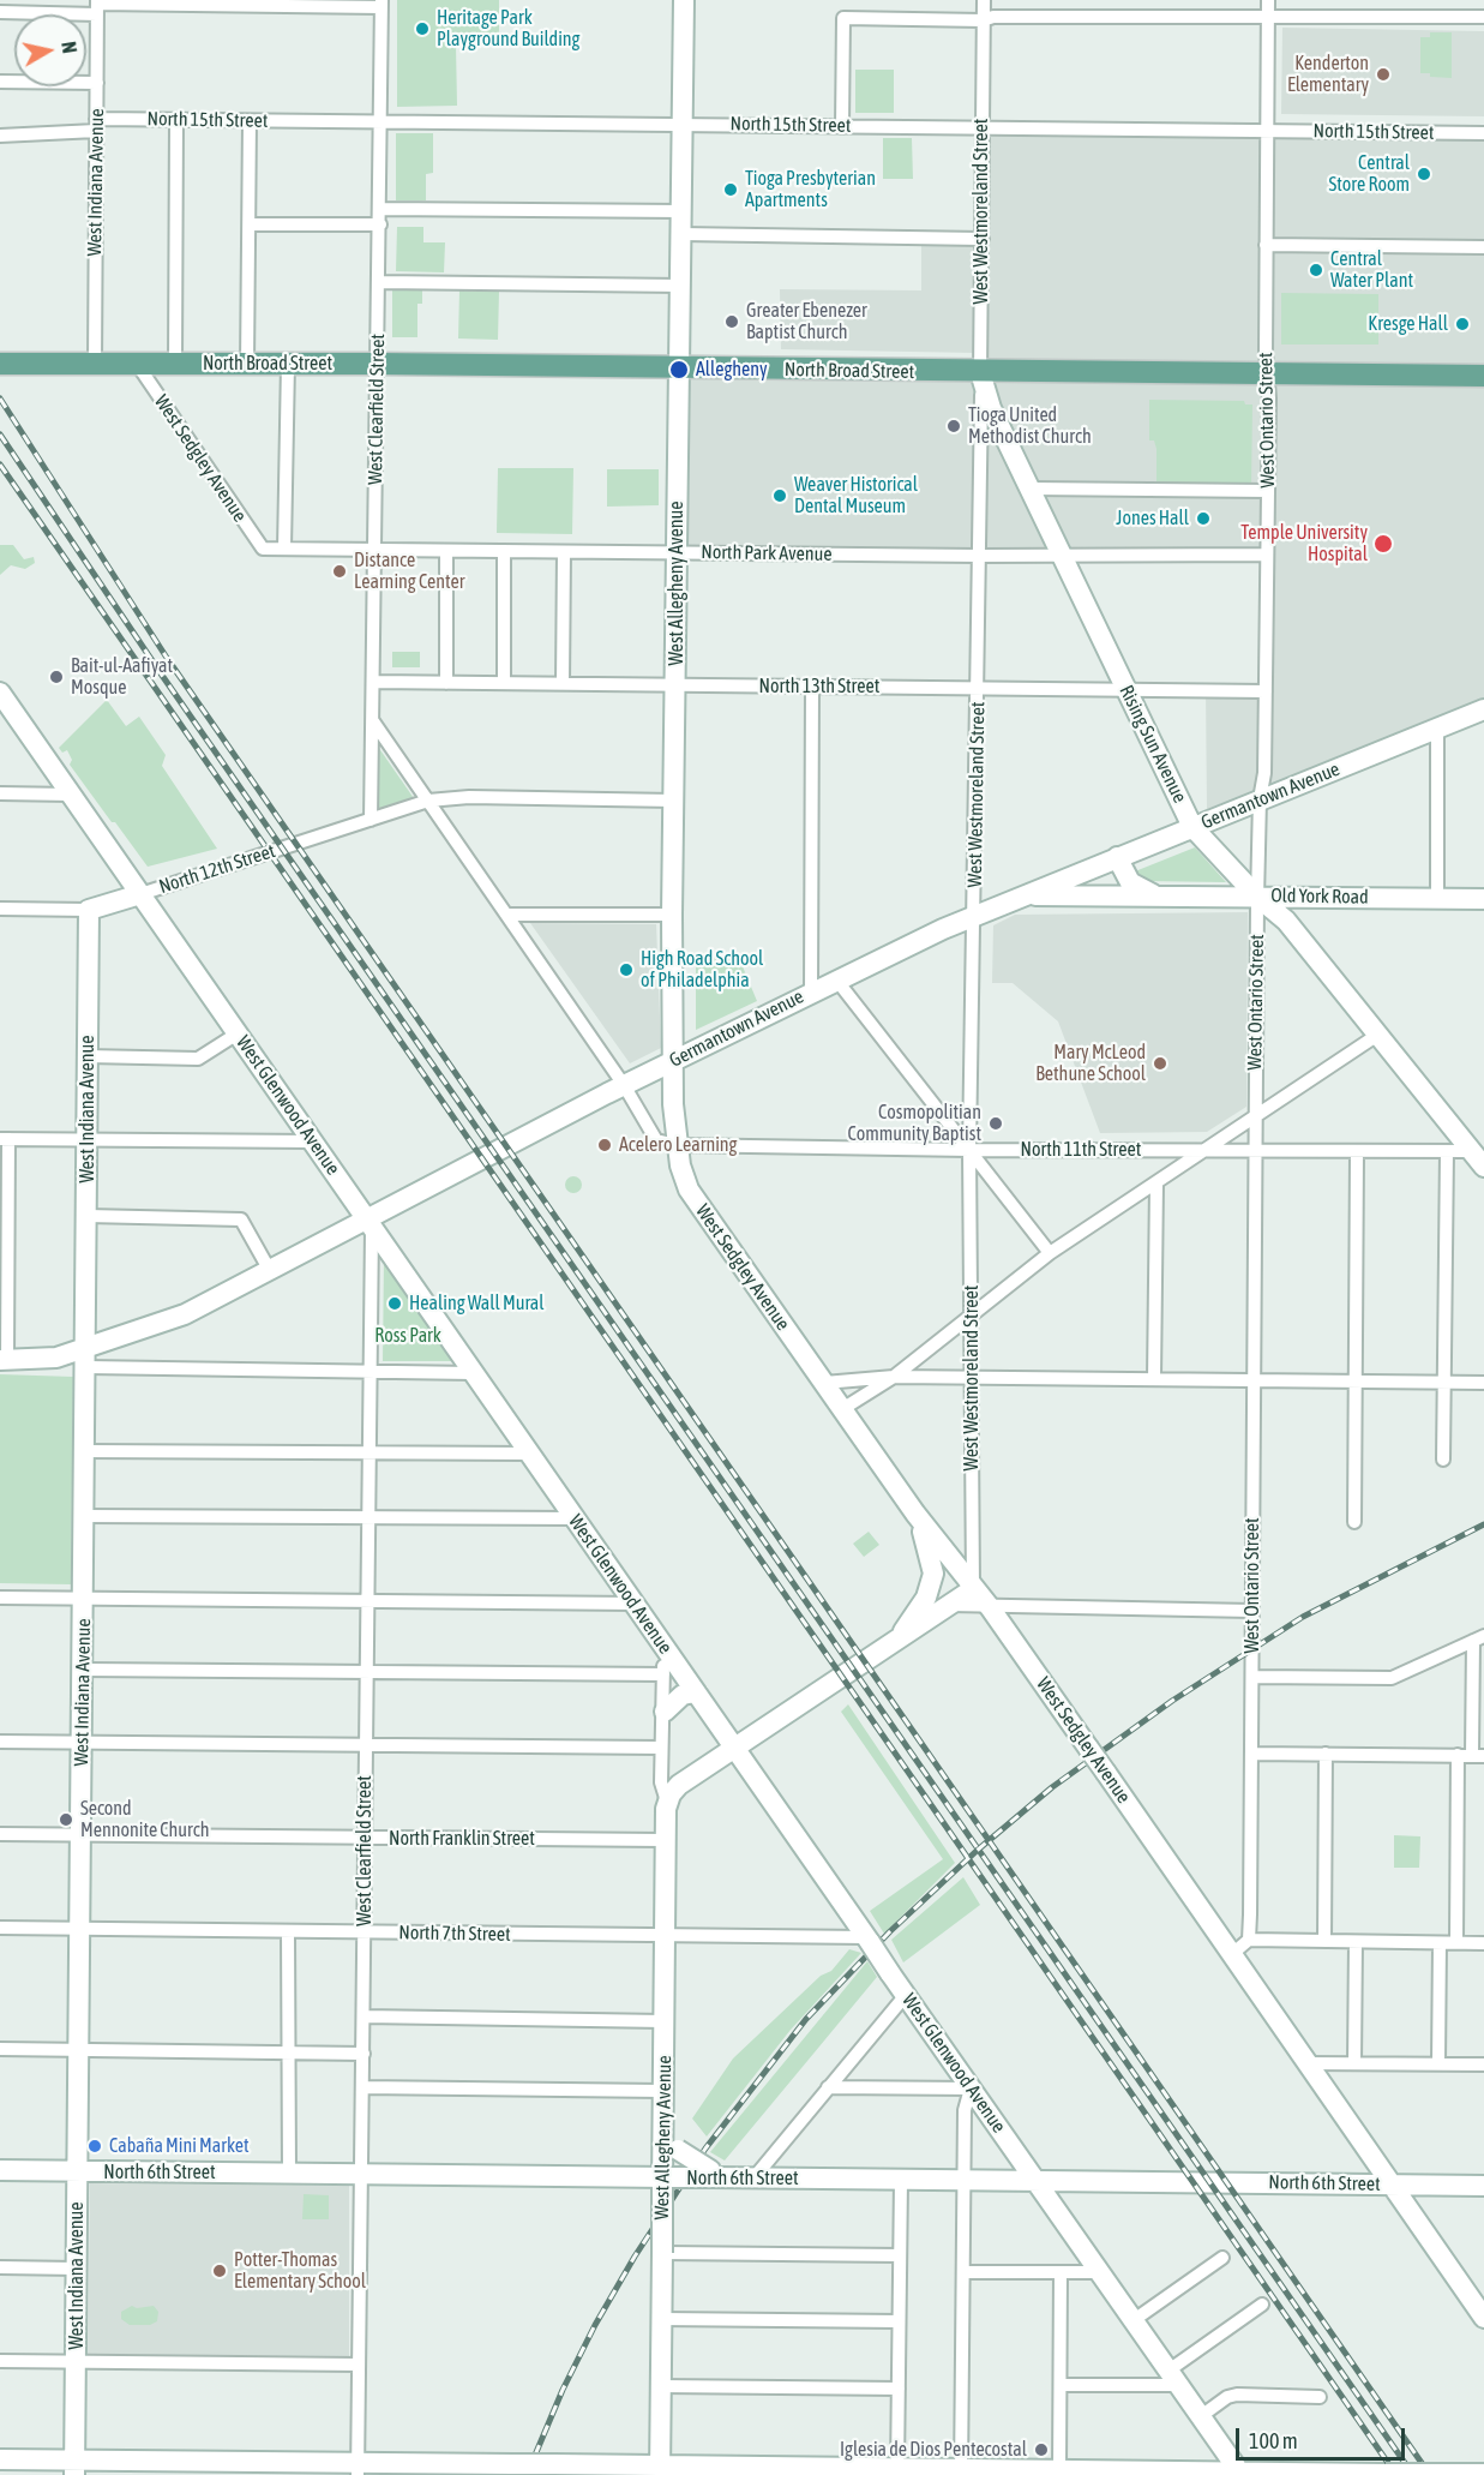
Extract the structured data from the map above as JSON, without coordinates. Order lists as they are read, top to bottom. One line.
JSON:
{"streets":{"main road":["North Broad Street"],"street":["North 15th Street","West Indiana Avenue","West Westmoreland Street","West Clearfield Street","West Ontario Street","West Sedgley Avenue","North Park Avenue","West Allegheny Avenue","North 13th Street","Rising Sun Avenue","Germantown Avenue","North 12th Street","Old York Road","West Glenwood Avenue","North 11th Street","North Franklin Street","North 7th Street","North 6th Street"]},"crossings":[["North 15th Street","West Indiana Avenue"],["North 15th Street","West Westmoreland Street"],["North 15th Street","West Clearfield Street"],["North 15th Street","West Ontario Street"],["North 15th Street","West Allegheny Avenue"],["West Indiana Avenue","North Broad Street"],["West Indiana Avenue","Germantown Avenue"],["West Indiana Avenue","North 12th Street"],["West Indiana Avenue","North Franklin Street"],["West Indiana Avenue","North 7th Street"],["West Indiana Avenue","North 6th Street"],["West Westmoreland Street","North Broad Street"],["West Westmoreland Street","West Sedgley Avenue"],["West Westmoreland Street","North Park Avenue"],["West Westmoreland Street","North 13th Street"],["West Westmoreland Street","Rising Sun Avenue"],["West Westmoreland Street","Germantown Avenue"],["West Westmoreland Street","North 11th Street"],["North Broad Street","West Clearfield Street"],["North Broad Street","West Ontario Street"],["North Broad Street","West Sedgley Avenue"],["North Broad Street","West Allegheny Avenue"],["North Broad Street","Rising Sun Avenue"],["West Clearfield Street","North Park Avenue"],["West Clearfield Street","North 13th Street"],["West Clearfield Street","Germantown Avenue"],["West Clearfield Street","North 12th Street"],["West Clearfield Street","West Glenwood Avenue"],["West Clearfield Street","North Franklin Street"],["West Clearfield Street","North 7th Street"],["West Clearfield Street","North 6th Street"],["West Ontario Street","North Park Avenue"],["West Ontario Street","North 13th Street"],["West Ontario Street","Rising Sun Avenue"],["West Ontario Street","Germantown Avenue"],["West Ontario Street","Old York Road"],["West Ontario Street","North 11th Street"],["West Sedgley Avenue","North Park Avenue"],["West Sedgley Avenue","West Allegheny Avenue"],["West Sedgley Avenue","North 6th Street"],["North Park Avenue","West Allegheny Avenue"],["North Park Avenue","Rising Sun Avenue"],["West Allegheny Avenue","North 13th Street"],["West Allegheny Avenue","Germantown Avenue"],["West Allegheny Avenue","North 12th Street"],["West Allegheny Avenue","West Glenwood Avenue"],["West Allegheny Avenue","North 11th Street"],["West Allegheny Avenue","North Franklin Street"],["West Allegheny Avenue","North 7th Street"],["West Allegheny Avenue","North 6th Street"],["North 13th Street","Rising Sun Avenue"],["Rising Sun Avenue","Germantown Avenue"],["Rising Sun Avenue","Old York Road"],["Rising Sun Avenue","North 11th Street"],["Germantown Avenue","Old York Road"],["Germantown Avenue","West Glenwood Avenue"],["North 12th Street","West Glenwood Avenue"],["West Glenwood Avenue","North 7th Street"],["West Glenwood Avenue","North 6th Street"]],"parks":["Ross Park"],"places":["Heritage Park Playground Building","Kenderton Elementary","Central Store Room","Tioga Presbyterian Apartments","Central Water Plant","Greater Ebenezer Baptist Church","Kresge Hall","Allegheny","Tioga United Methodist Church","Weaver Historical Dental Museum","Jones Hall","Temple University Hospital","Distance Learning Center","Bait-ul-Aafiyat Mosque","High Road School of Philadelphia","Mary McLeod Bethune School","Cosmopolitian Community Baptist","Acelero Learning","Healing Wall Mural","Second Mennonite Church","Cabaña Mini Market","Potter-Thomas Elementary School","Iglesia de Dios Pentecostal"],"scale_bar":"100 m","north":"right"}
